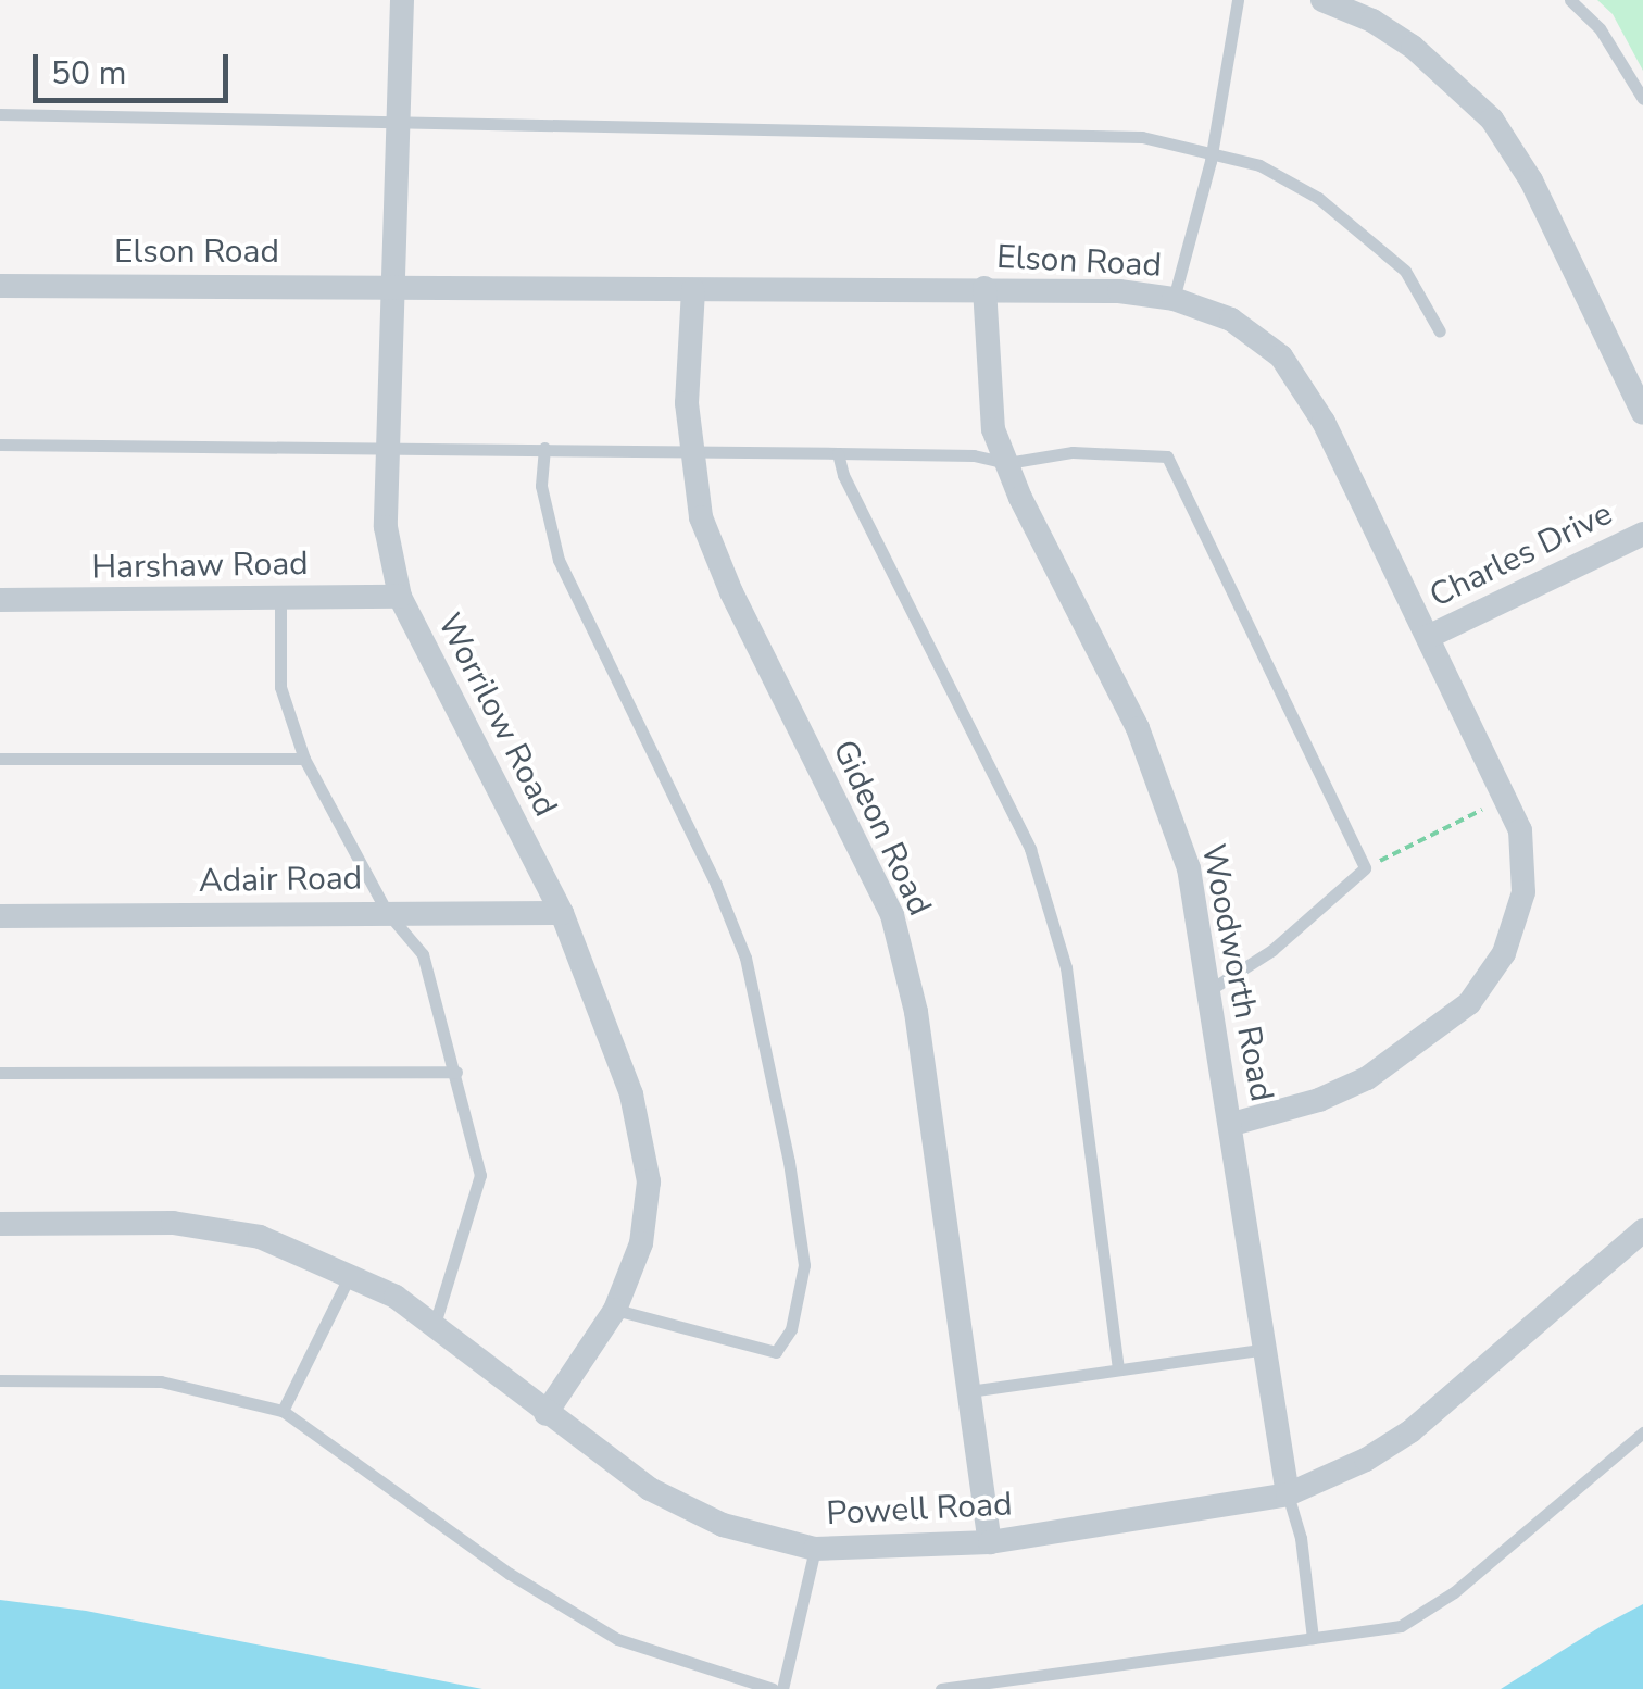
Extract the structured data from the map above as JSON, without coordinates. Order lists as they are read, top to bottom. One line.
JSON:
{"streets":{"street":["Elson Road","Charles Drive","Harshaw Road","Worrilow Road","Gideon Road","Adair Road","Woodworth Road","Powell Road"]},"crossings":[["Elson Road","Charles Drive"],["Elson Road","Worrilow Road"],["Elson Road","Gideon Road"],["Elson Road","Woodworth Road"],["Harshaw Road","Worrilow Road"],["Worrilow Road","Adair Road"],["Worrilow Road","Powell Road"],["Gideon Road","Powell Road"],["Woodworth Road","Powell Road"]],"scale_bar":"50 m"}
